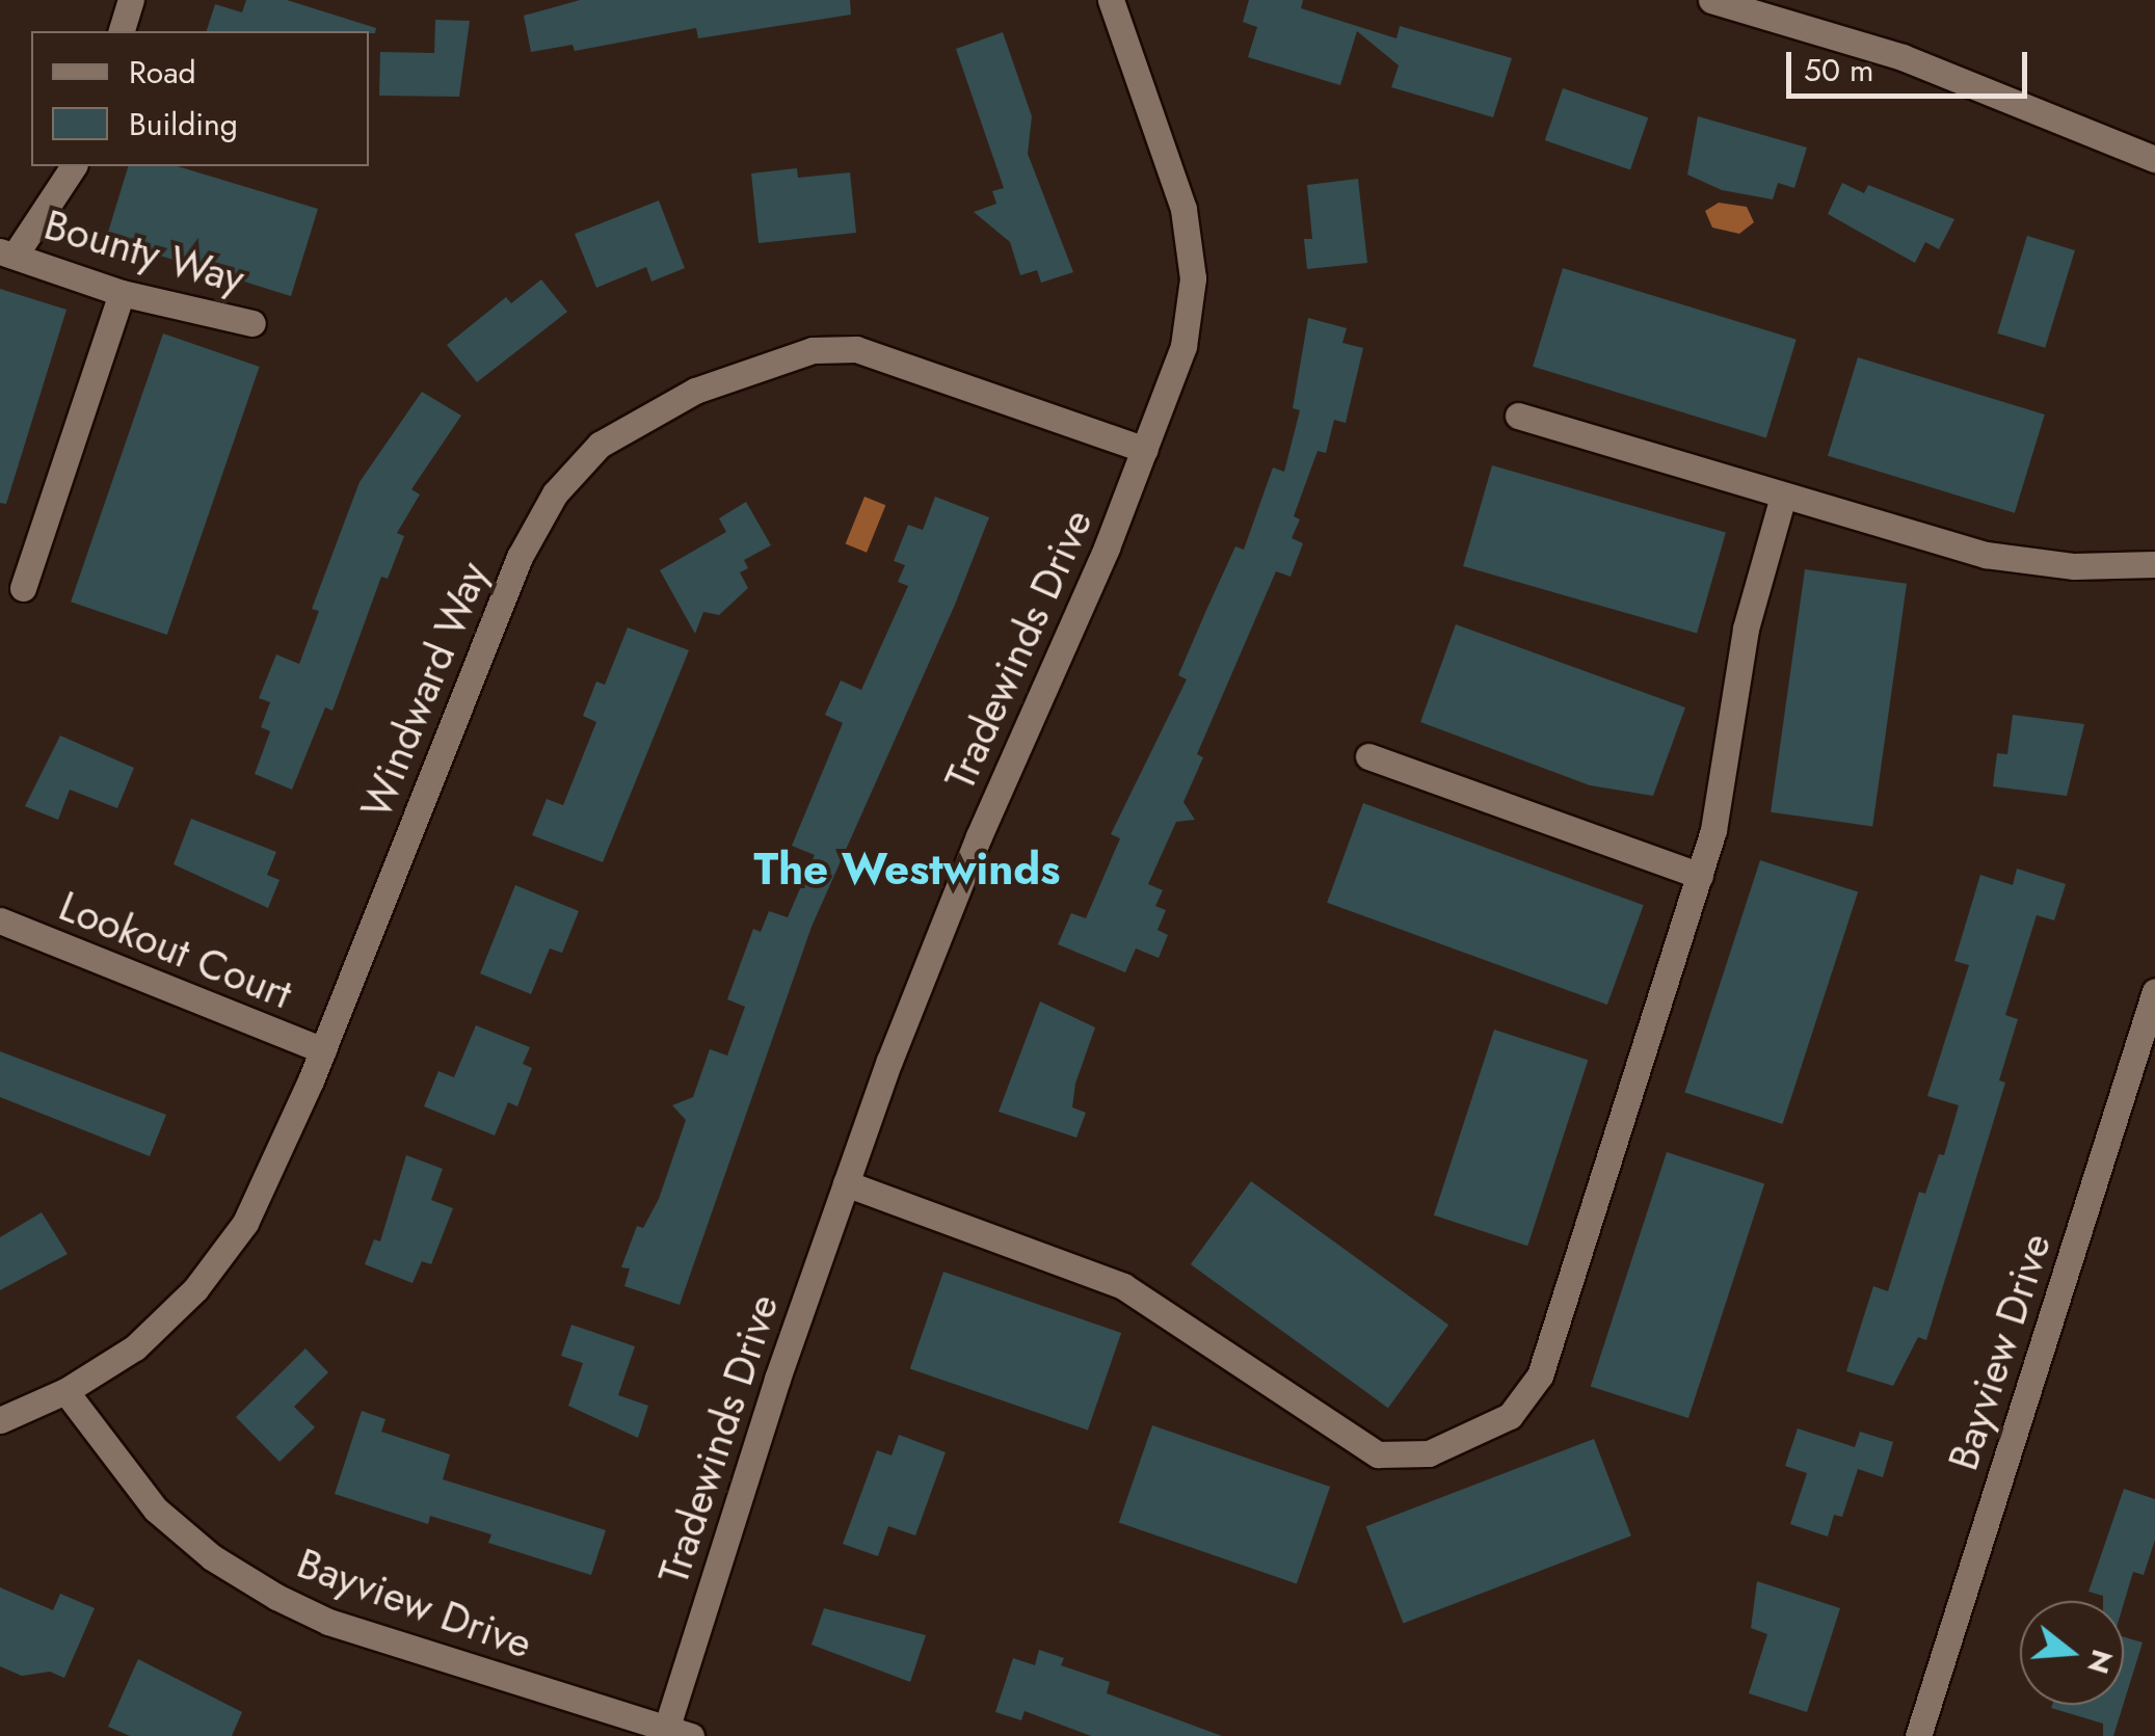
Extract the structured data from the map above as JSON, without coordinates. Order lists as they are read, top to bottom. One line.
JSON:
{"streets":{"street":["Bounty Way","Tradewinds Drive","Windward Way","Lookout Court","Bayview Drive"]},"crossings":[["Tradewinds Drive","Windward Way"],["Tradewinds Drive","Bayview Drive"],["Windward Way","Lookout Court"],["Windward Way","Bayview Drive"]],"districts":["The Westwinds"],"legend":["Road","Building"],"scale_bar":"50 m","north":"right"}
